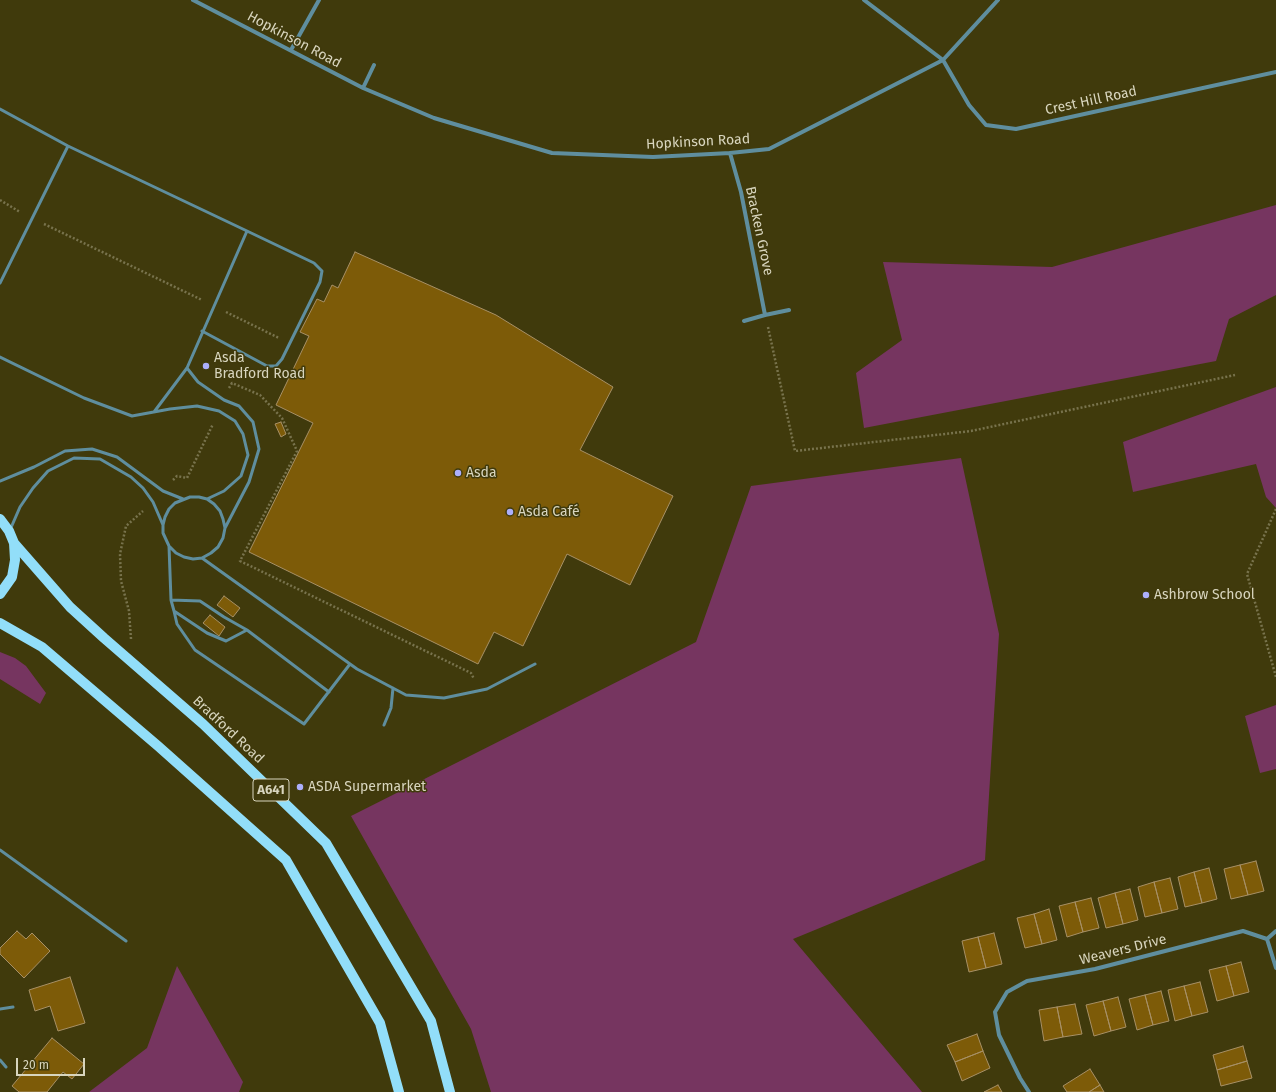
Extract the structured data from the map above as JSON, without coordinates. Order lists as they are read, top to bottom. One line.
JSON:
{"streets":{"main road":["Bradford Road","A641"],"street":["Hopkinson Road","Crest Hill Road","Bracken Grove","Weavers Drive"]},"crossings":[["Hopkinson Road","Crest Hill Road"],["Hopkinson Road","Bracken Grove"]],"places":["Asda Bradford Road","Asda","Asda Café","Ashbrow School","ASDA Supermarket"],"scale_bar":"20 m"}
